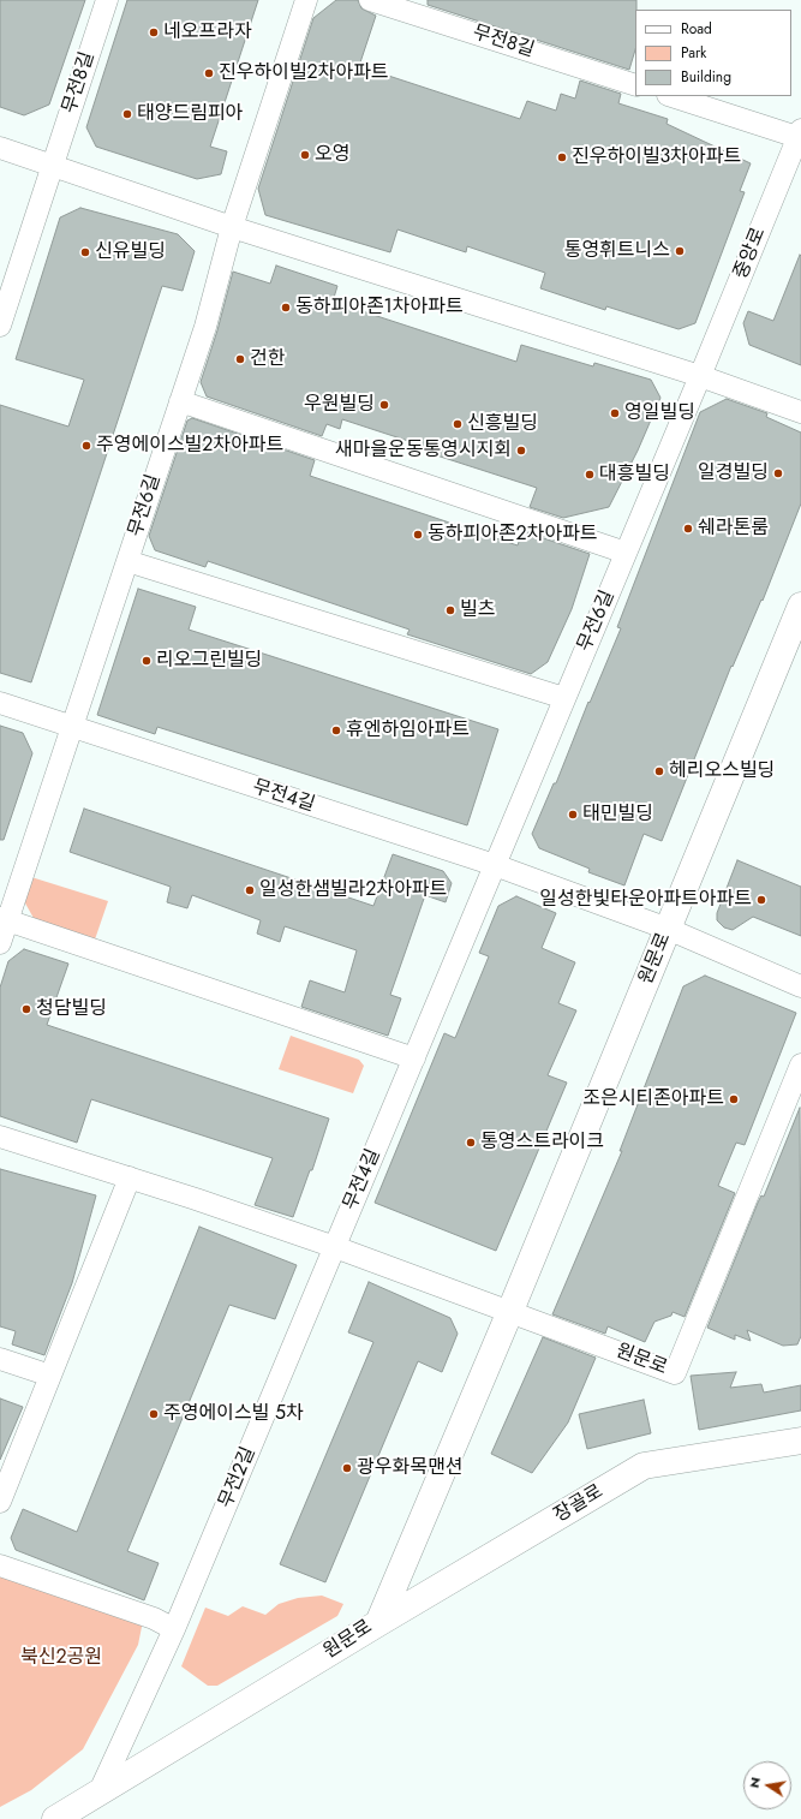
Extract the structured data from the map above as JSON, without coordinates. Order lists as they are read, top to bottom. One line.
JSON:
{"streets":{"street":["무전8길","중앙로","무전6길","무전4길","원문로","무전2길","장골로"]},"crossings":[["중앙로","무전6길"],["무전6길","무전4길"],["무전4길","원문로"],["무전4길","무전2길"],["원문로","무전2길"],["원문로","장골로"]],"parks":["북신2공원"],"places":["네오프라자","진우하이빌2차아파트","태양드림피아","오영","진우하이빌3차아파트","통영휘트니스","신유빌딩","동하피아존1차아파트","건한","우원빌딩","영일빌딩","신흥빌딩","주영에이스빌2차아파트","새마을운동통영시지회","일경빌딩","대흥빌딩","쉐라톤룸","동하피아존2차아파트","빌츠","리오그린빌딩","휴엔하임아파트","헤리오스빌딩","태민빌딩","일성한샘빌라2차아파트","일성한빛타운아파트아파트","청담빌딩","조은시티존아파트","통영스트라이크","주영에이스빌 5차","광우화목맨션"],"legend":["Road","Park","Building"],"north":"left"}
